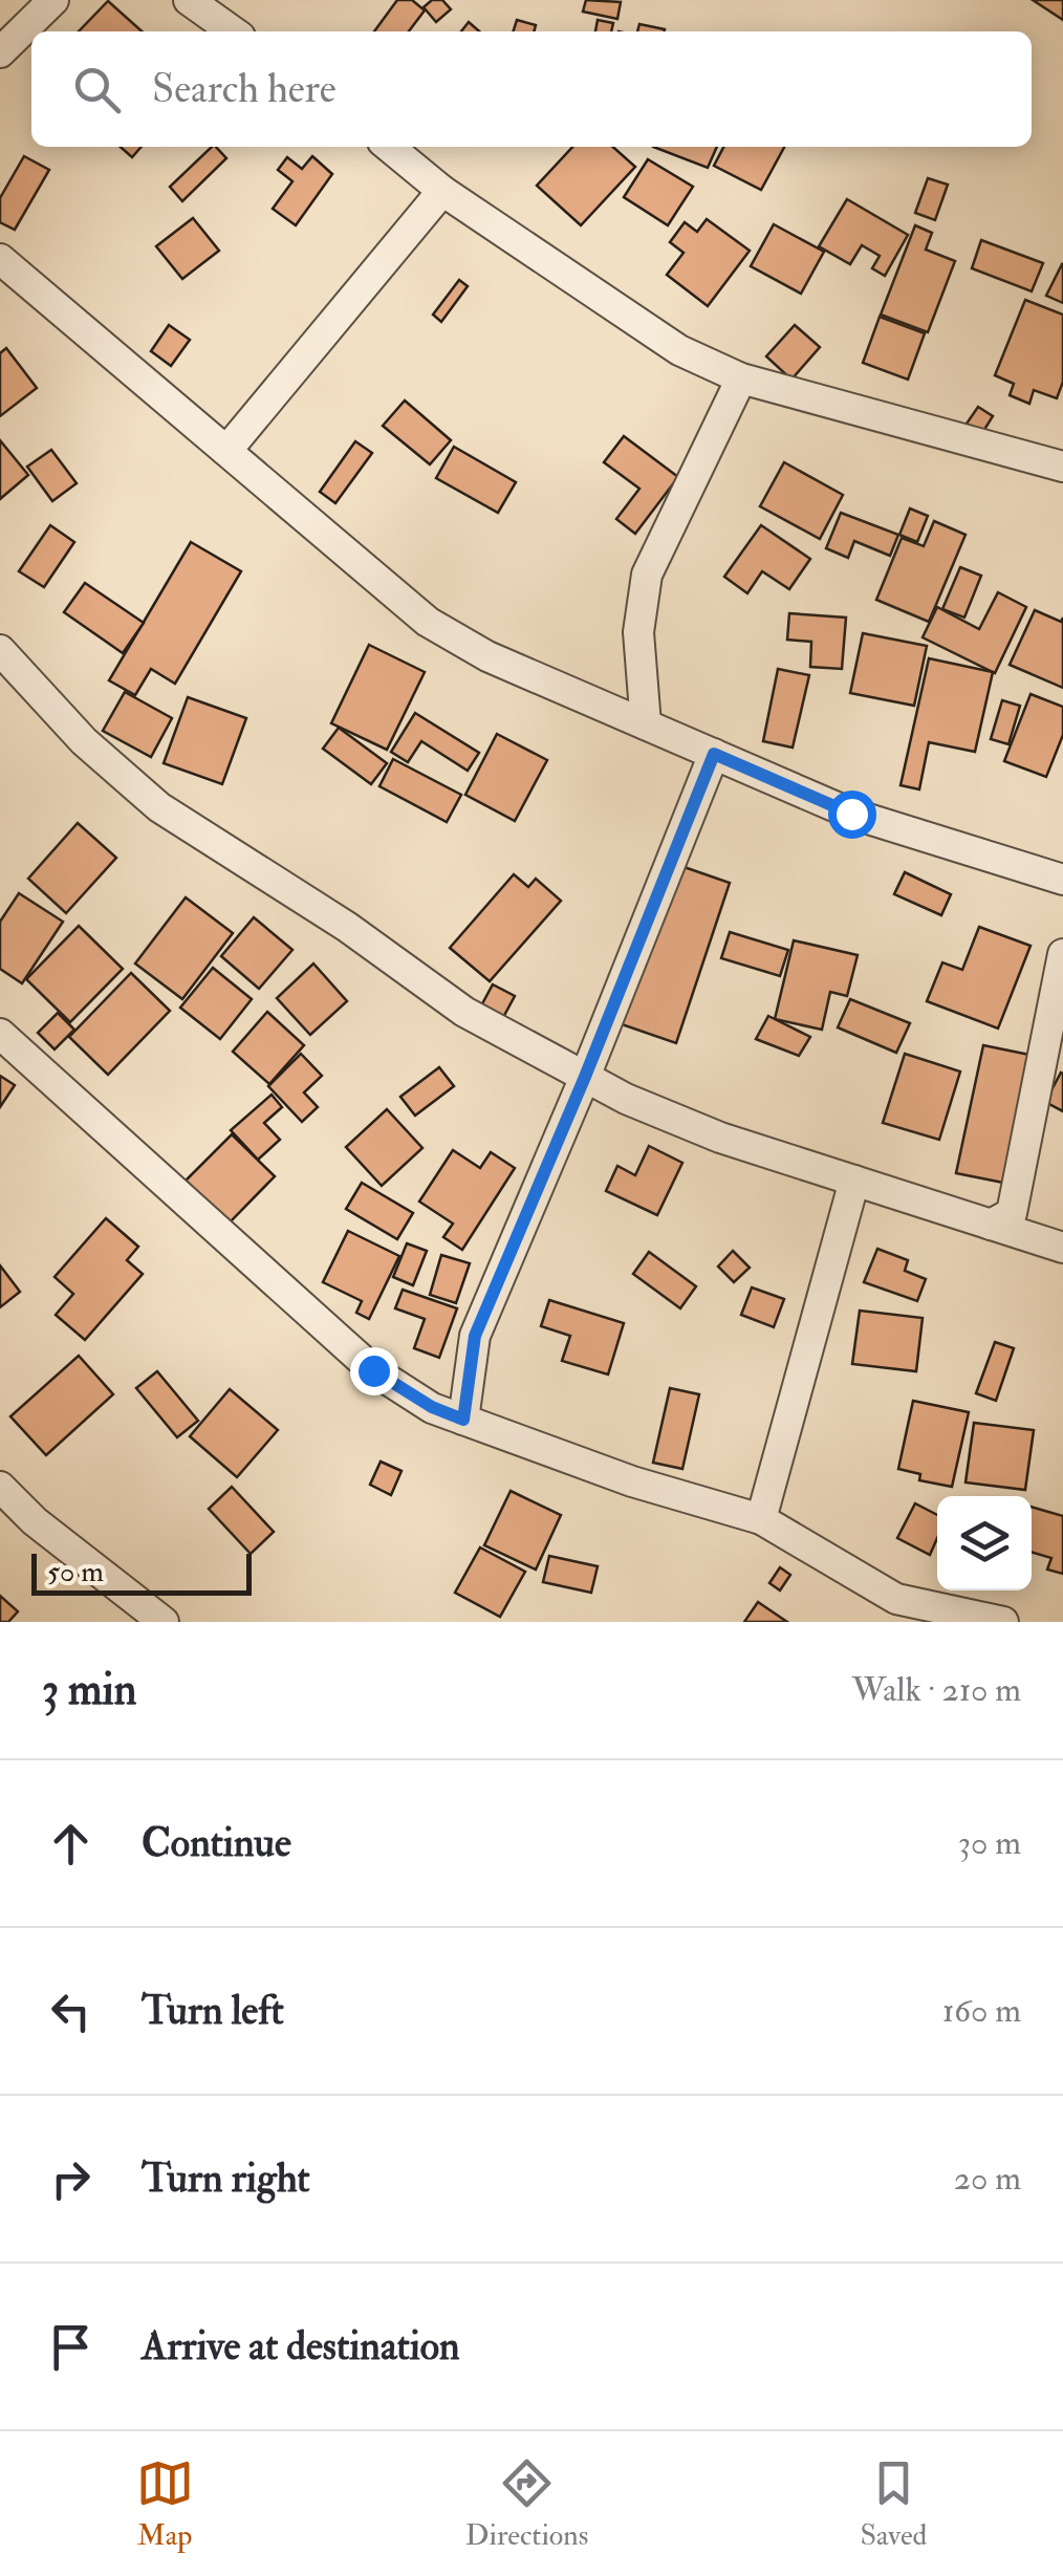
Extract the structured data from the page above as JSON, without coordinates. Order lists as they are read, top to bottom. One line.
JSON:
{"scale_bar":"50 m","page":{"search":"Search here","scale":"50 m","heading":["3 min","Walk · 210 m"],"list":[["Continue","30 m"],["Turn left","160 m"],["Turn right","20 m"],"Arrive at destination"],"nav":["Map","Directions","Saved"]}}
